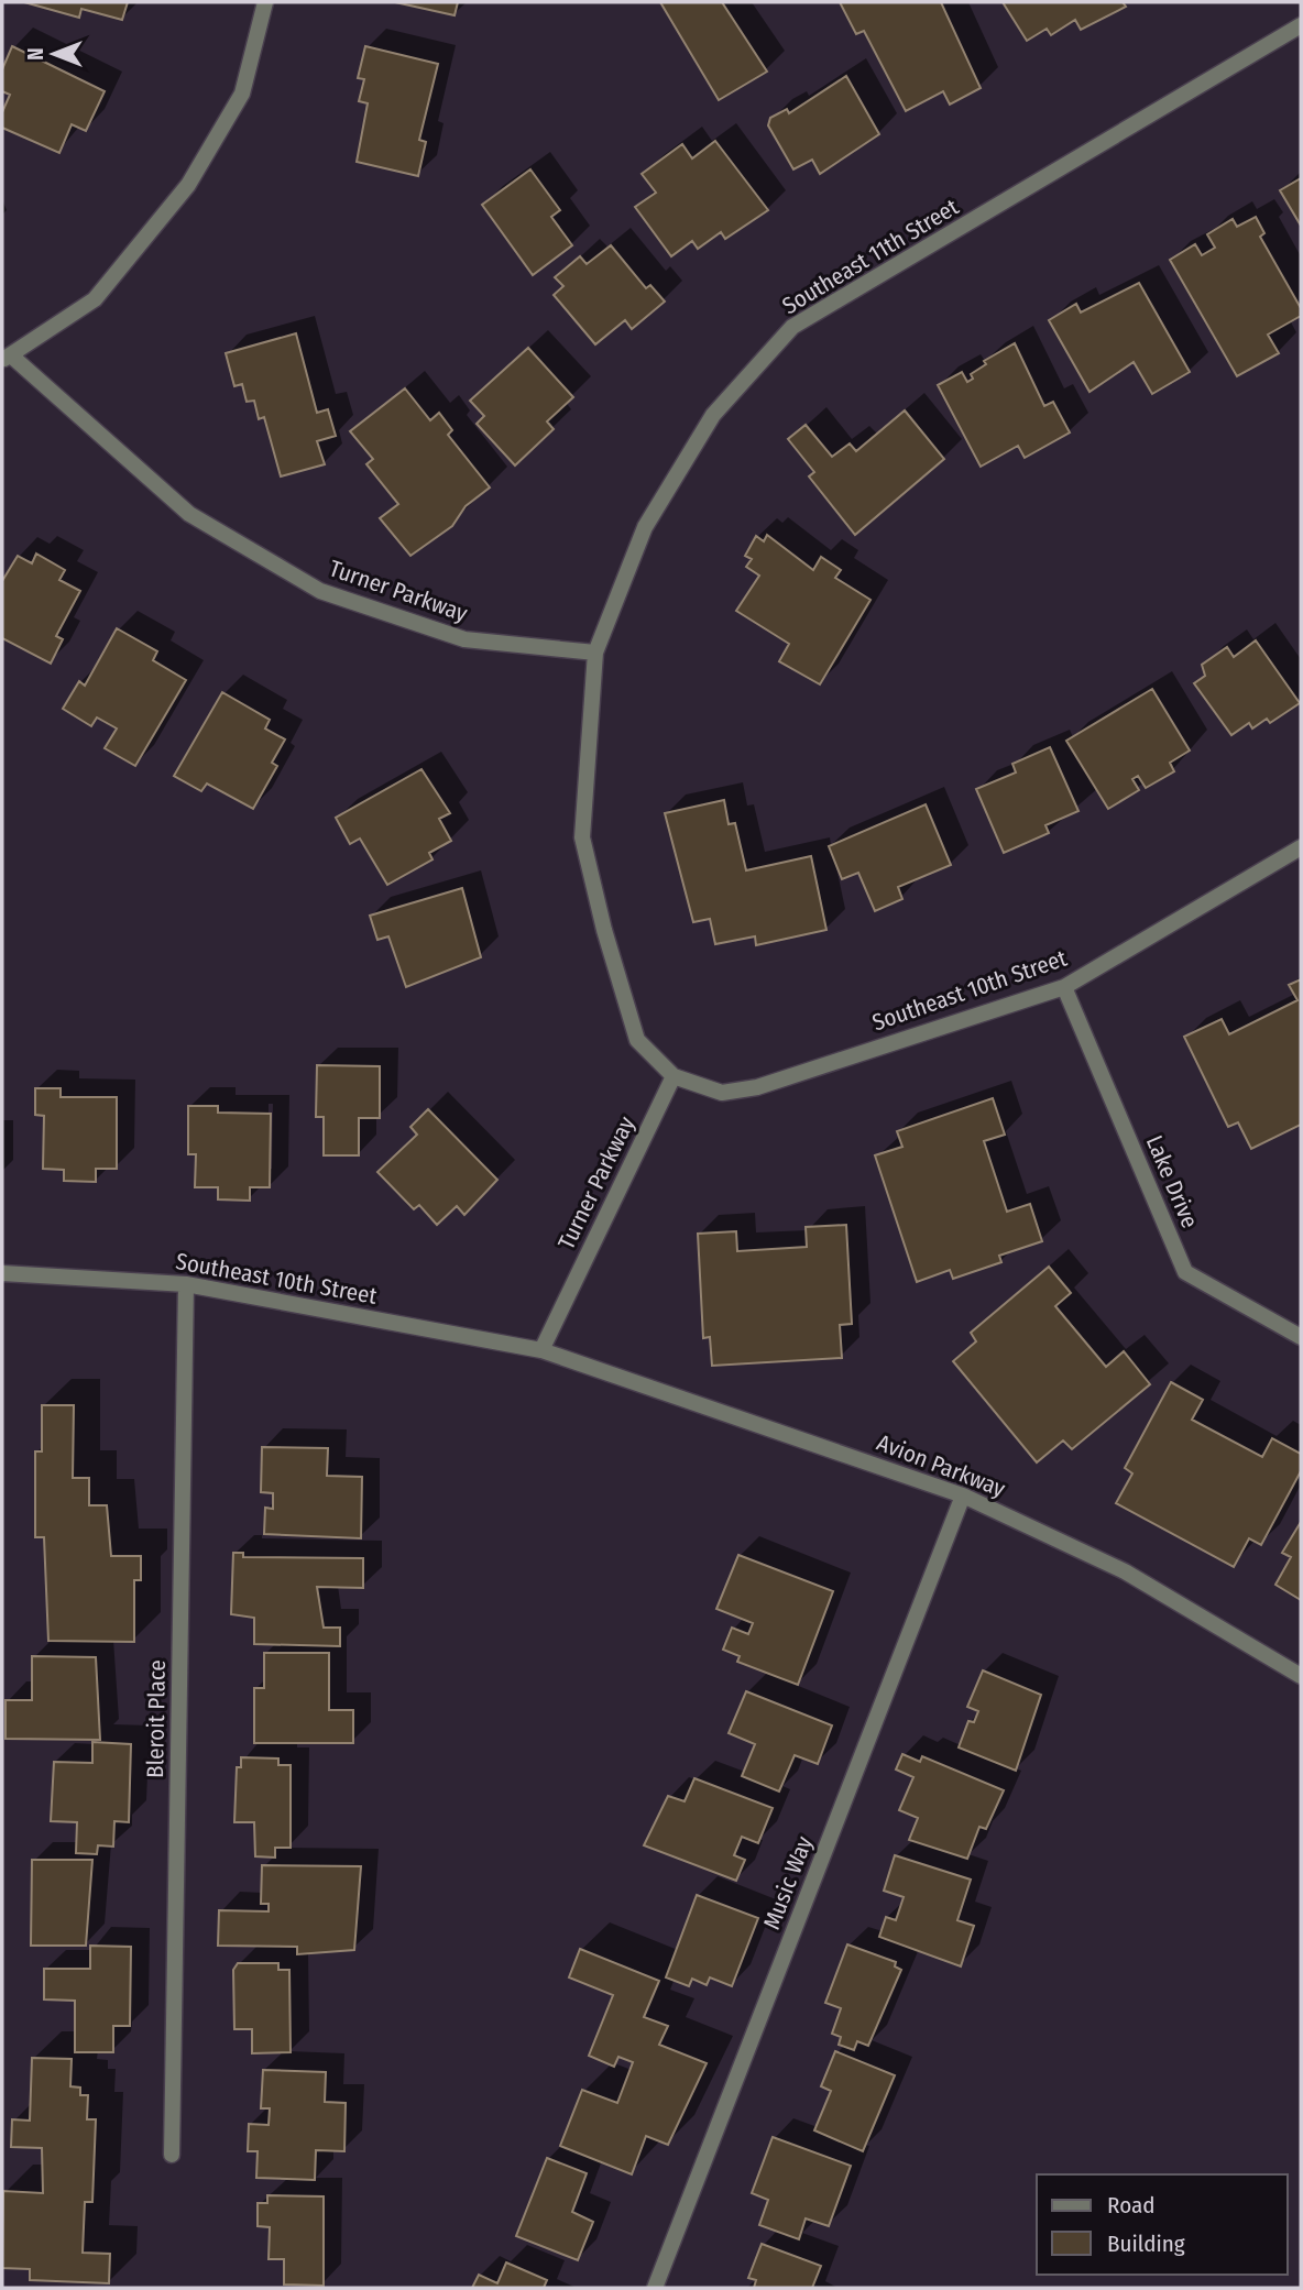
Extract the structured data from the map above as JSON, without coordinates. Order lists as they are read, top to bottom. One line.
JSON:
{"streets":{"street":["Southeast 11th Street","Turner Parkway","Southeast 10th Street","Lake Drive","Avion Parkway","Bleroit Place","Music Way"]},"crossings":[["Southeast 11th Street","Turner Parkway"],["Turner Parkway","Southeast 10th Street"],["Turner Parkway","Avion Parkway"],["Southeast 10th Street","Lake Drive"],["Southeast 10th Street","Avion Parkway"],["Southeast 10th Street","Bleroit Place"],["Avion Parkway","Music Way"]],"legend":["Road","Building"],"north":"left"}
